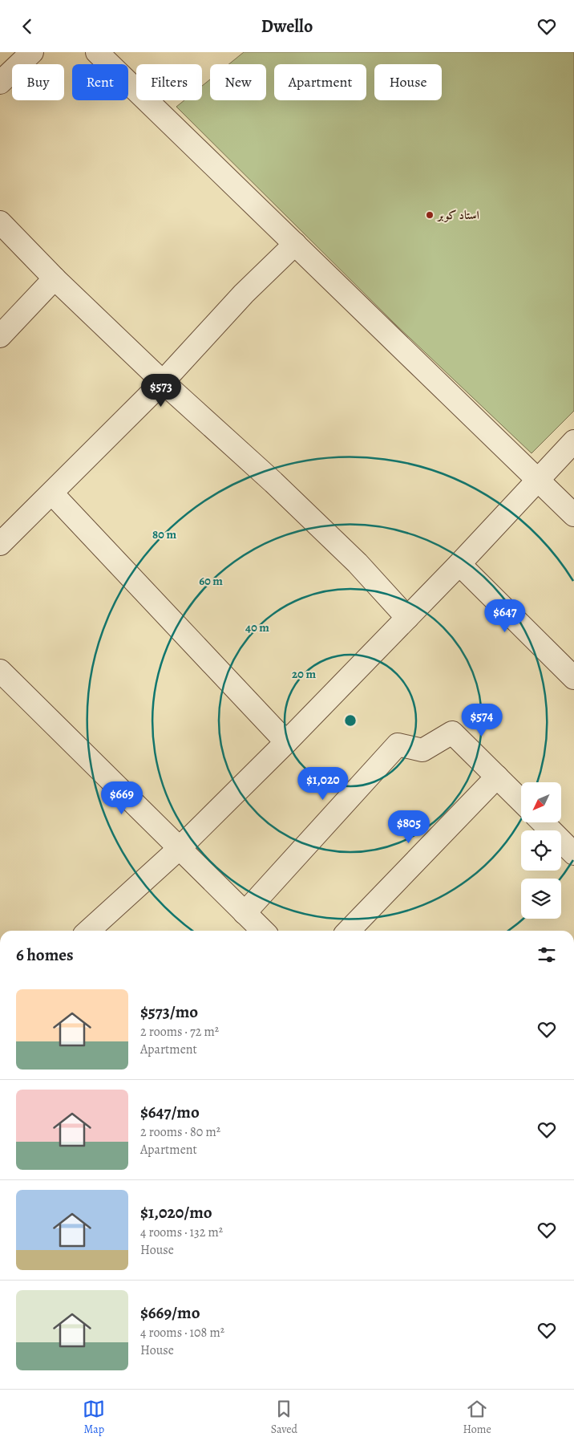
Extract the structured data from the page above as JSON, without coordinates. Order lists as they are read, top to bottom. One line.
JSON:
{"places":["استاد كوبر"],"north":"bottom left","page":{"header":"Dwello","chip":["Buy","Rent","Filters","New","Apartment","House"],"price":["$573","$647","$574","$1,020","$669","$805"],"heading":"6 homes","list":[{"name":"$573/mo","note":"2 rooms · 72 m² · Apartment"},{"name":"$647/mo","note":"2 rooms · 80 m² · Apartment"},{"name":"$1,020/mo","note":"4 rooms · 132 m² · House"},{"name":"$669/mo","note":"4 rooms · 108 m² · House"}],"tabs":["Map","Saved","Home"]},"rings":["80 m","60 m","40 m","20 m"]}
